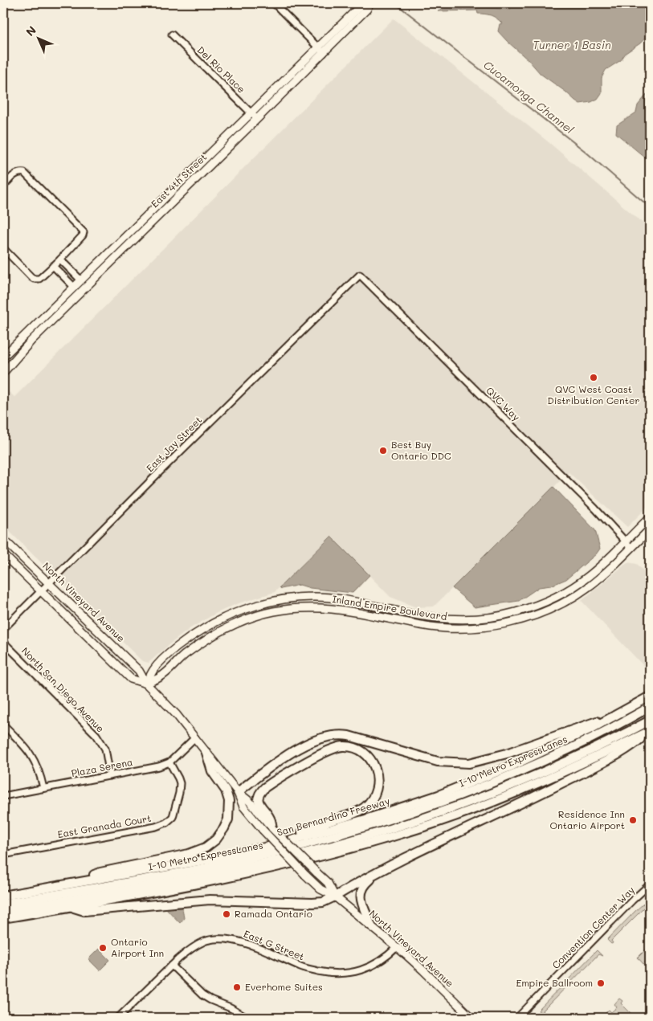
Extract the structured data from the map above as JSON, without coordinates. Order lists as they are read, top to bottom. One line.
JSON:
{"streets":{"highway":["I-10 Metro ExpressLanes","San Bernardino Freeway"],"main road":["East 4th Street","North Vineyard Avenue","Inland Empire Boulevard"],"street":["Del Rio Place","QVC Way","East Jay Street","North San Diego Avenue","Plaza Serena","East Granada Court","Convention Center Way","East G Street"]},"crossings":[["Del Rio Place","East 4th Street"],["QVC Way","East Jay Street"],["QVC Way","Inland Empire Boulevard"],["East Jay Street","North Vineyard Avenue"],["North Vineyard Avenue","Inland Empire Boulevard"],["North Vineyard Avenue","Plaza Serena"],["North Vineyard Avenue","East G Street"],["North San Diego Avenue","Plaza Serena"],["Plaza Serena","East Granada Court"]],"water":["Turner 1 Basin","Cucamonga Channel"],"places":["QVC West Coast Distribution Center","Best Buy Ontario DDC","Residence Inn Ontario Airport","Ramada Ontario","Ontario Airport Inn","Empire Ballroom","Everhome Suites"],"north":"top left"}
